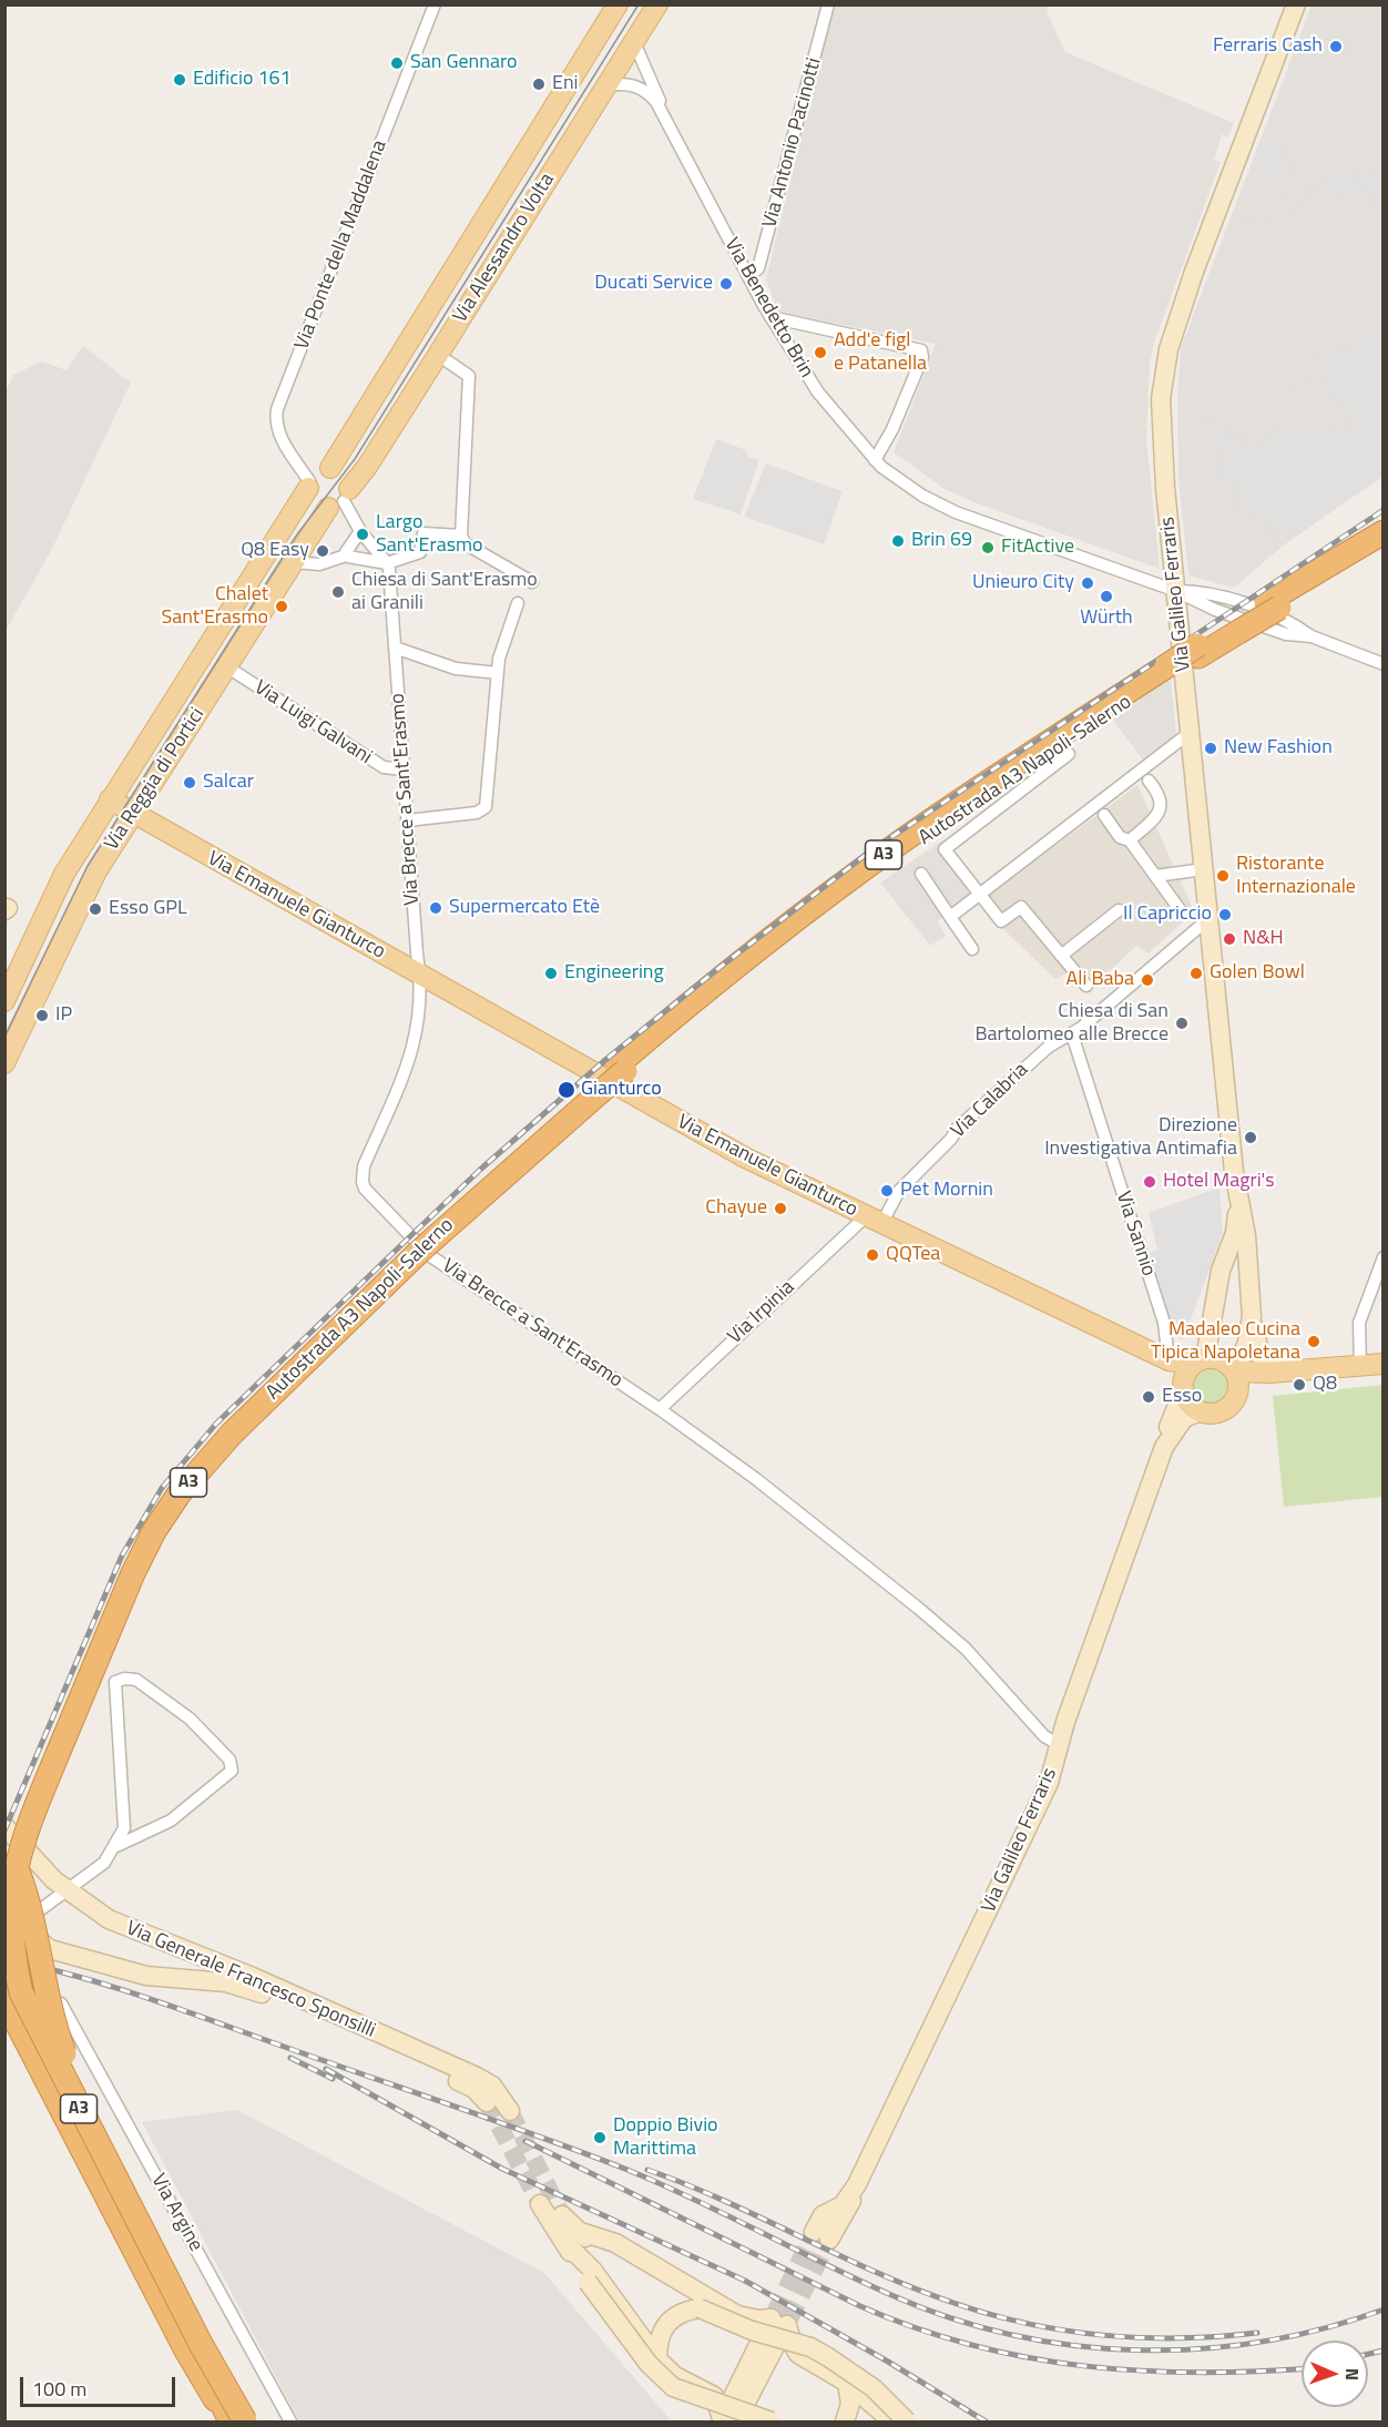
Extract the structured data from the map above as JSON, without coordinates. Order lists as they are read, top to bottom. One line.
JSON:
{"streets":{"highway":["Autostrada A3 Napoli-Salerno","A3"],"main road":["Via Alessandro Volta","Via Galileo Ferraris","Via Reggia di Portici","Via Emanuele Gianturco","Via Generale Francesco Sponsilli"],"street":["Via Antonio Pacinotti","Via Ponte della Maddalena","Via Benedetto Brin","Via Luigi Galvani","Via Brecce a Sant'Erasmo","Via Calabria","Via Sannio","Via Irpinia","Via Argine"]},"crossings":[["Via Antonio Pacinotti","Via Benedetto Brin"],["Via Ponte della Maddalena","Via Alessandro Volta"],["Via Ponte della Maddalena","Via Reggia di Portici"],["Via Alessandro Volta","Via Benedetto Brin"],["Via Alessandro Volta","Via Reggia di Portici"],["Via Benedetto Brin","Via Galileo Ferraris"],["Via Galileo Ferraris","Via Brecce a Sant'Erasmo"],["Via Galileo Ferraris","Via Emanuele Gianturco"],["Via Galileo Ferraris","Via Calabria"],["Via Luigi Galvani","Via Reggia di Portici"],["Via Luigi Galvani","Via Brecce a Sant'Erasmo"],["Autostrada A3 Napoli-Salerno","A3"],["Via Reggia di Portici","Via Emanuele Gianturco"],["Via Brecce a Sant'Erasmo","Via Emanuele Gianturco"],["Via Brecce a Sant'Erasmo","Via Irpinia"],["A3","Via Generale Francesco Sponsilli"],["Via Emanuele Gianturco","Via Calabria"],["Via Emanuele Gianturco","Via Sannio"],["Via Emanuele Gianturco","Via Irpinia"],["Via Calabria","Via Sannio"],["Via Calabria","Via Irpinia"]],"places":["Ferraris Cash","San Gennaro","Edificio 161","Eni","Ducati Service","Add'e figl e Patanella","Largo Sant'Erasmo","Brin 69","FitActive","Q8 Easy","Unieuro City","Chiesa di Sant'Erasmo ai Granili","Würth","Chalet Sant'Erasmo","New Fashion","Salcar","Ristorante Internazionale","Supermercato Etè","Esso GPL","Il Capriccio","N&H","Engineering","Golen Bowl","Ali Baba","IP","Chiesa di San Bartolomeo alle Brecce","Gianturco","Direzione Investigativa Antimafia","Hotel Magri's","Pet Mornin","Chayue","QQTea","Madaleo Cucina Tipica Napoletana","Q8","Esso","Doppio Bivio Marittima"],"scale_bar":"100 m","north":"right"}
